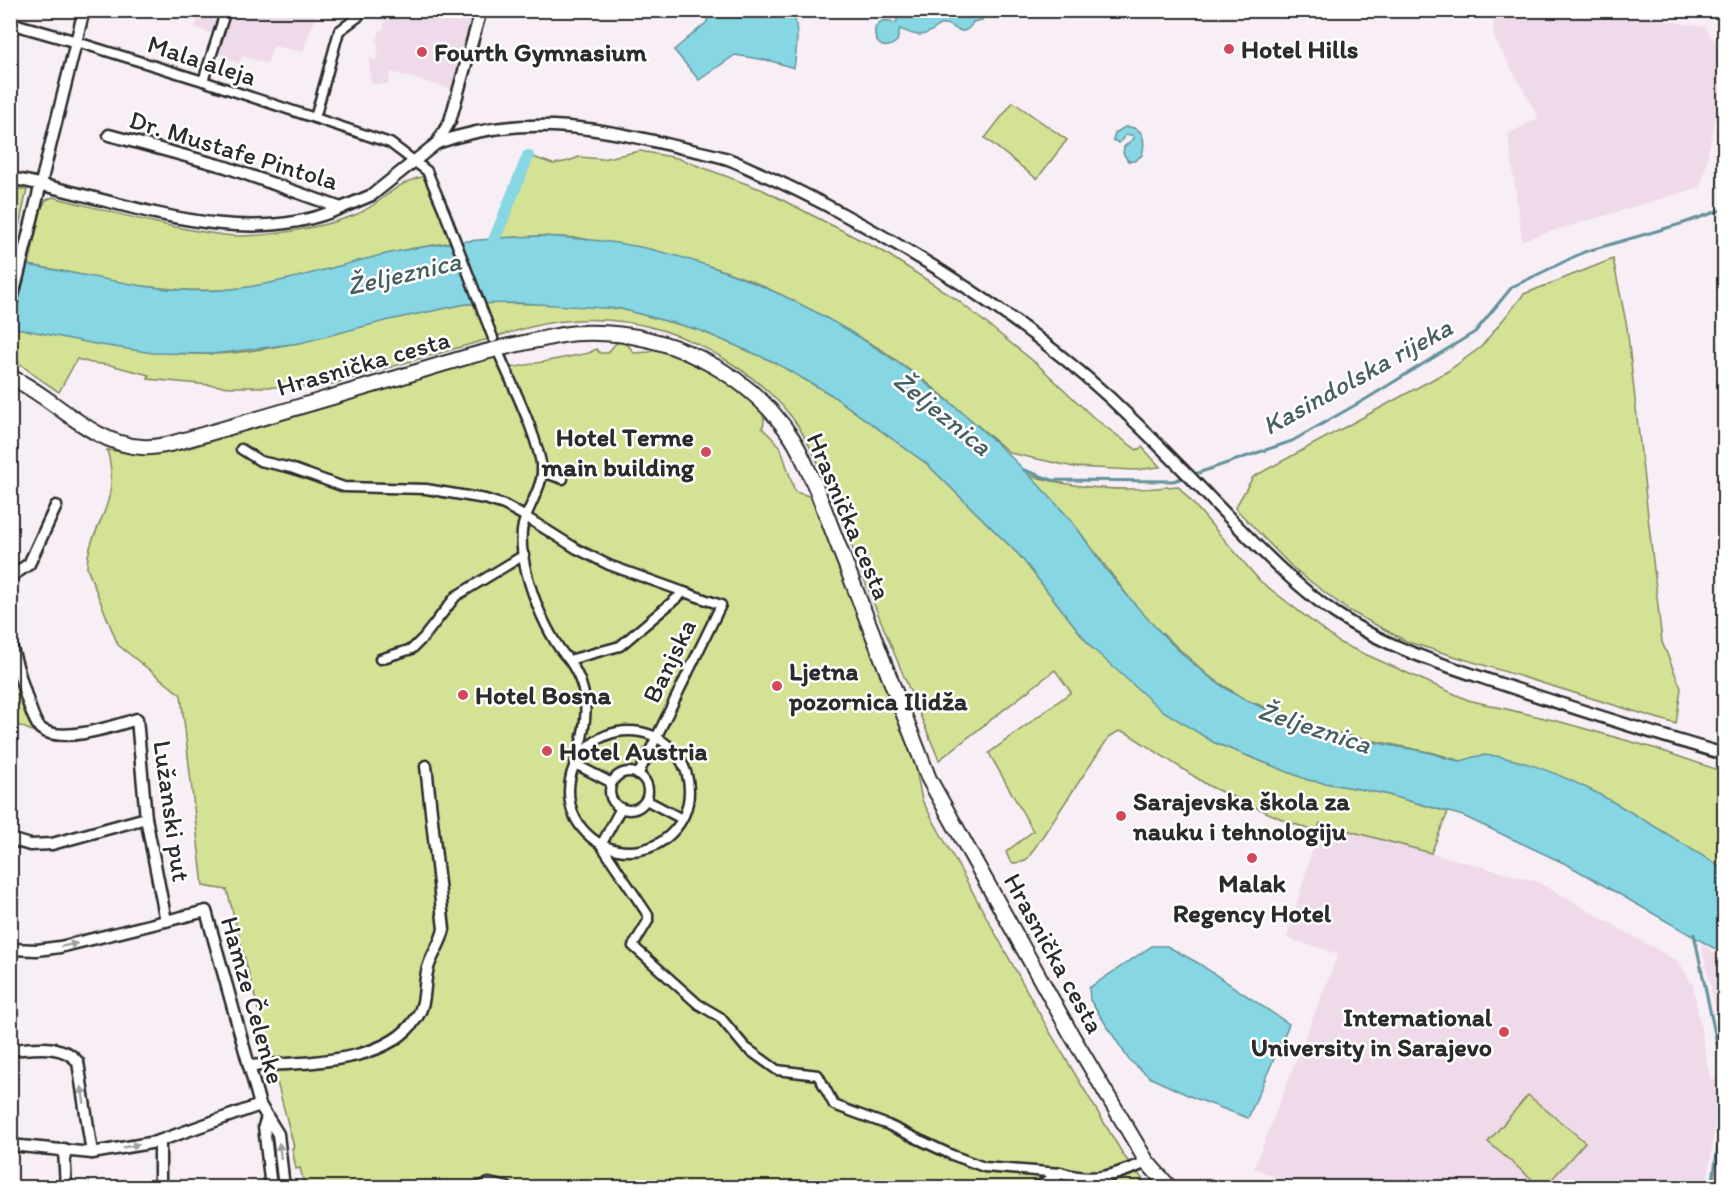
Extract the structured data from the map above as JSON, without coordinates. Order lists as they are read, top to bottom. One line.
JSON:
{"streets":{"street":["Mala aleja","Dr. Mustafe Pintola","Hrasnička cesta","Banjska","Lužanski put","Hamze Čelenke"]},"crossings":[["Mala aleja","Dr. Mustafe Pintola"],["Mala aleja","Hrasnička cesta"],["Lužanski put","Hamze Čelenke"]],"water":["Željeznica","Kasindolska rijeka"],"places":["Hotel Hills","Fourth Gymnasium","Hotel Terme main building","Ljetna pozornica Ilidža","Hotel Bosna","Hotel Austria","Sarajevska škola za nauku i tehnologiju","Malak Regency Hotel","International University in Sarajevo"]}
